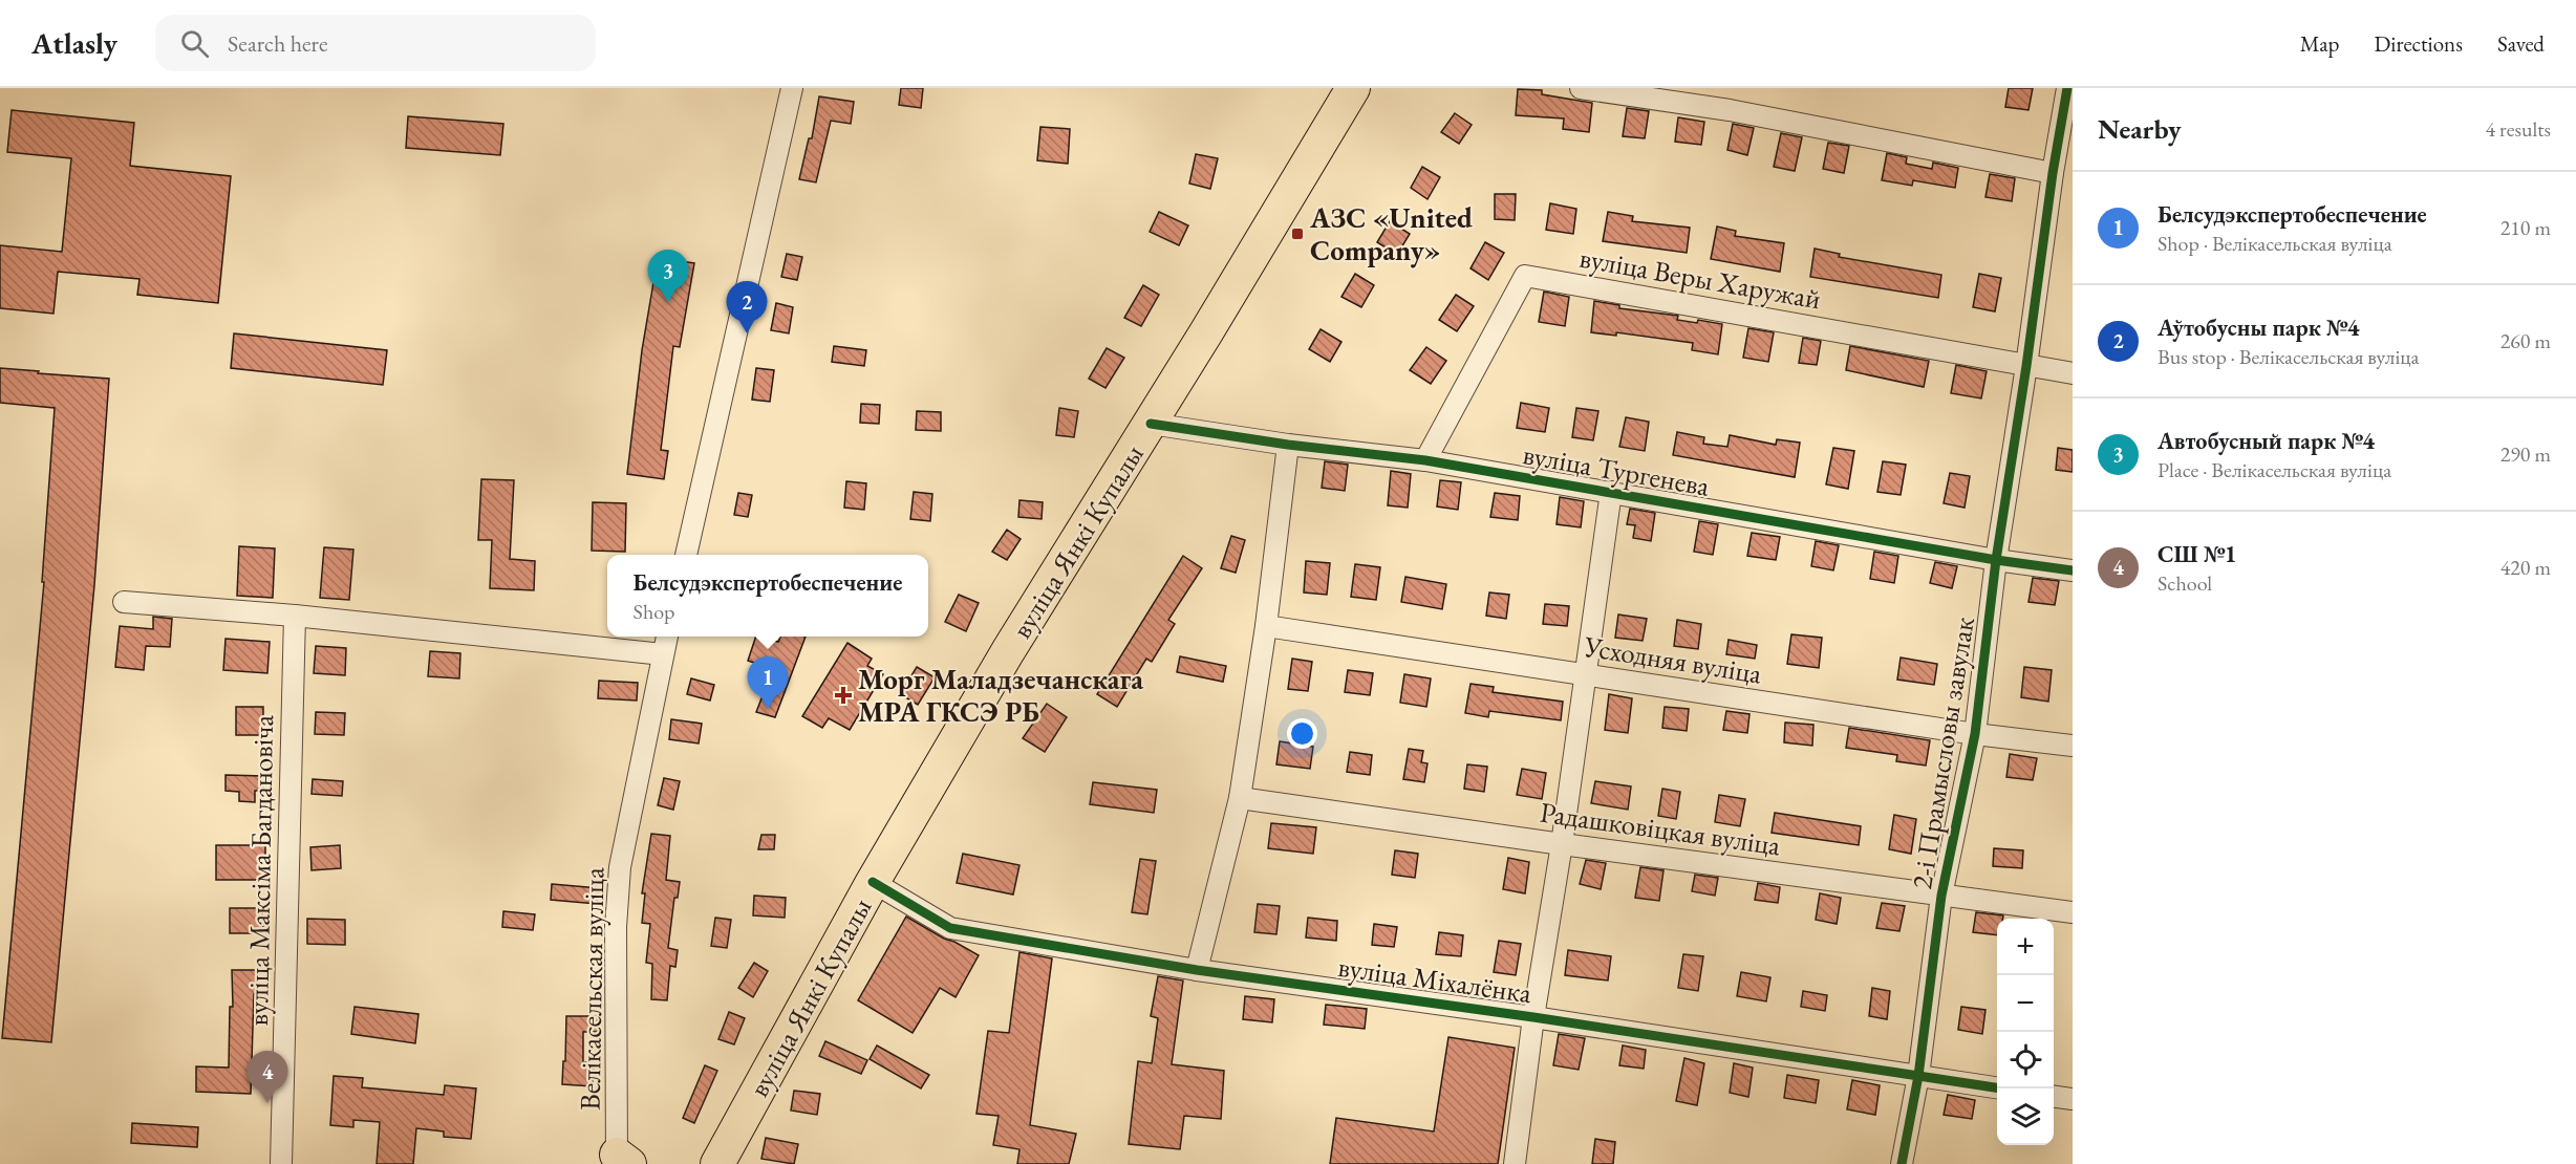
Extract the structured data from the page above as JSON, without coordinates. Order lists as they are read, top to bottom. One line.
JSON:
{"streets":{"main road":["вуліца Янкі Купалы"],"street":["вуліца Веры Харужай","вуліца Тургенева","Усходняя вуліца","2-і Прамысловы завулак","Радашковіцкая вуліца","вуліца Максіма Багдановіча","вуліца Міхалёнка","Велікасельская вуліца"]},"crossings":[["вуліца Веры Харужай","вуліца Тургенева"],["вуліца Веры Харужай","2-і Прамысловы завулак"],["вуліца Тургенева","вуліца Янкі Купалы"],["вуліца Тургенева","2-і Прамысловы завулак"],["вуліца Янкі Купалы","вуліца Міхалёнка"],["Усходняя вуліца","2-і Прамысловы завулак"],["2-і Прамысловы завулак","Радашковіцкая вуліца"],["2-і Прамысловы завулак","вуліца Міхалёнка"]],"places":{"transit":["АЗС «United Company»"],"health":["Морг Маладзечанскага МРА ГКСЭ РБ"]},"page":{"header":"Atlasly","search":"Search here","nav":["Map","Directions","Saved"],"heading":["Nearby","4 results"],"list":[{"mark":"1","name":"Белсудэкспертобеспечение","note":"Shop · Велікасельская вуліца","value":"210 m"},{"mark":"2","name":"Аўтобусны парк №4","note":"Bus stop · Велікасельская вуліца","value":"260 m"},{"mark":"3","name":"Автобусный парк №4","note":"Place · Велікасельская вуліца","value":"290 m"},{"mark":"4","name":"СШ №1","note":"School","value":"420 m"}],"pins":["3","2","1","4"],"popup":["Белсудэкспертобеспечение","Shop"],"map_buttons":["+","−"]}}
